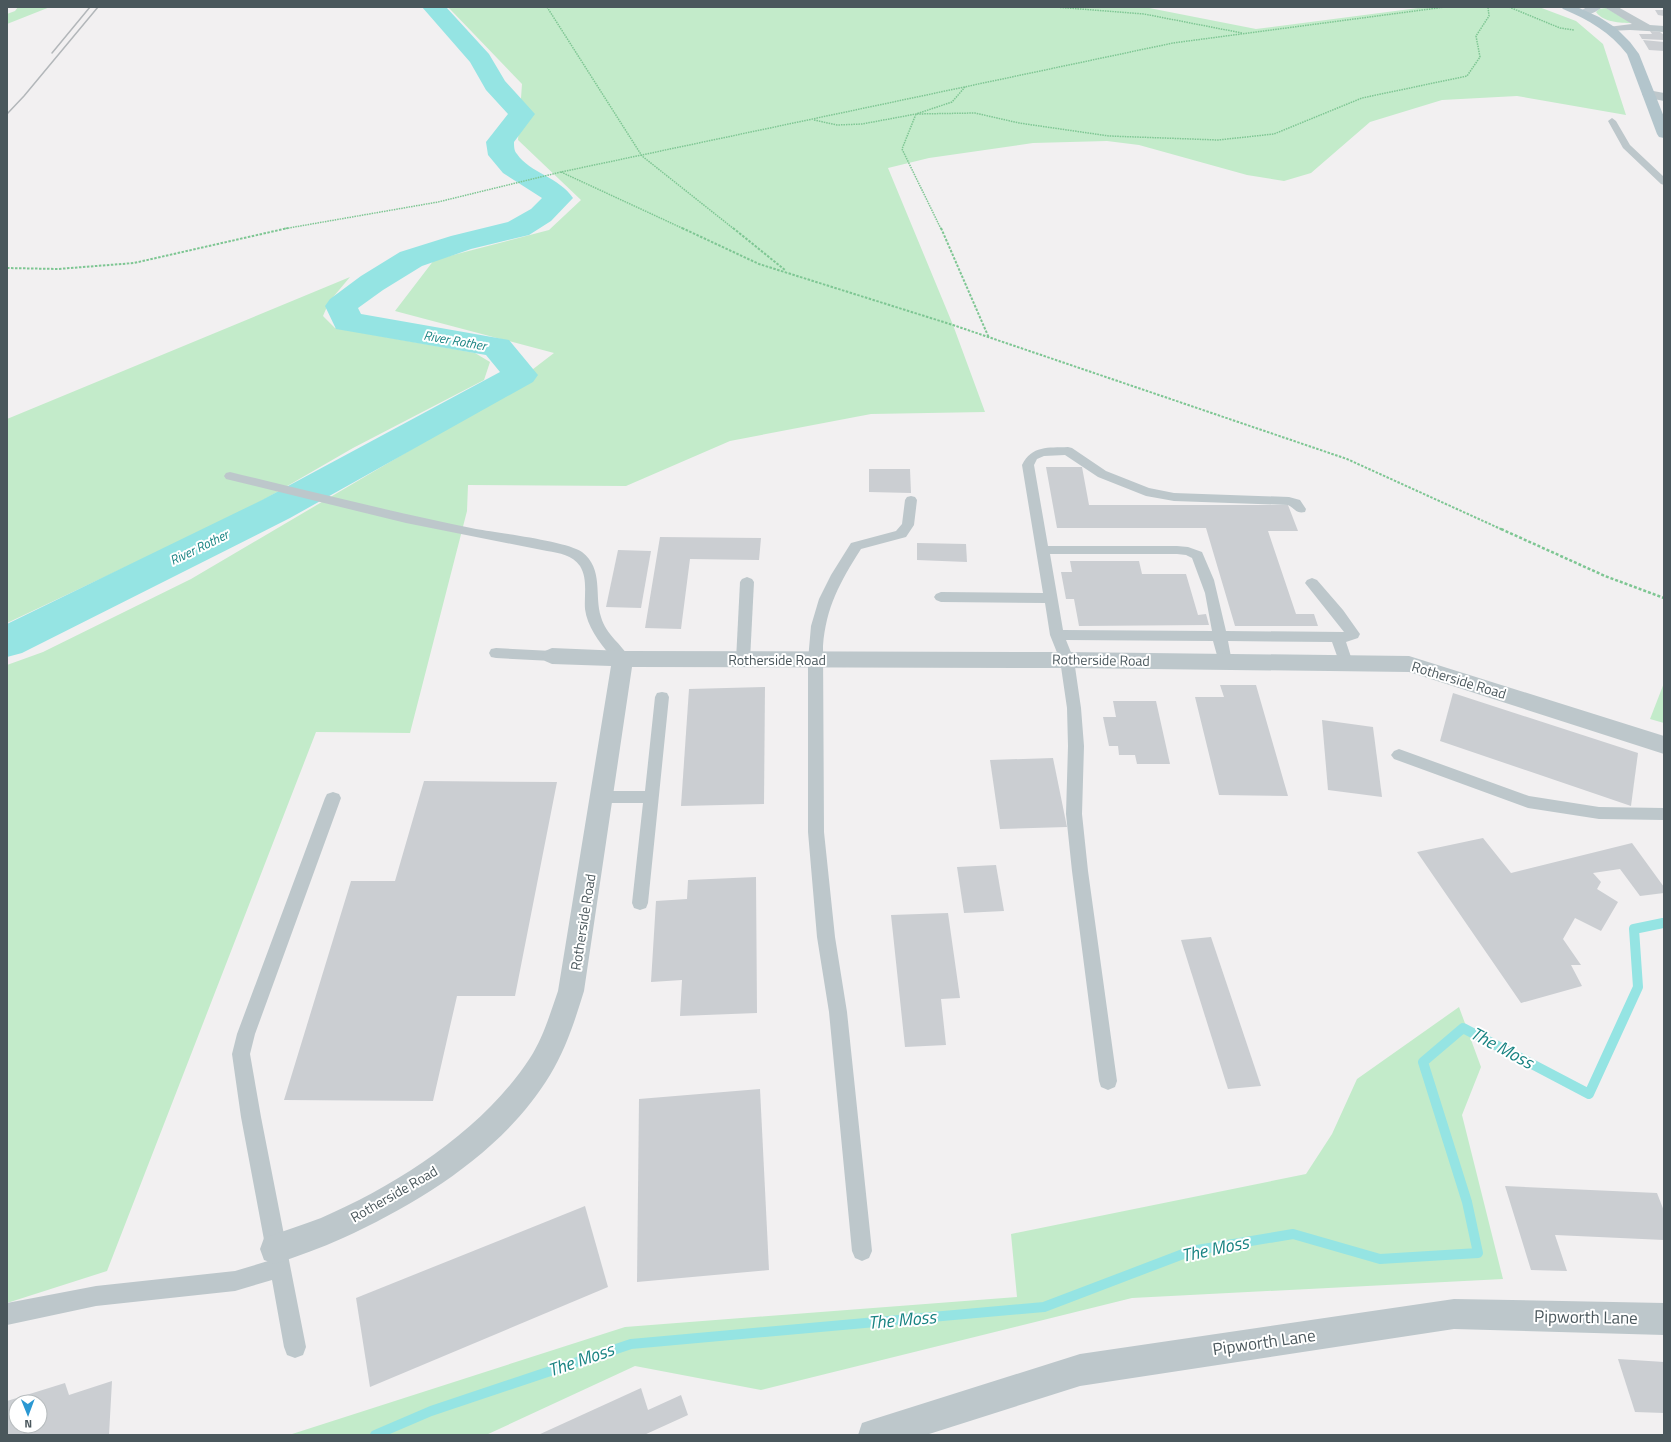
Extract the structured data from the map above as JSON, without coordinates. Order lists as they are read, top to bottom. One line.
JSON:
{"streets":{"street":["Rotherside Road","Pipworth Lane"]},"water":["River Rother","The Moss"],"north":"bottom"}
